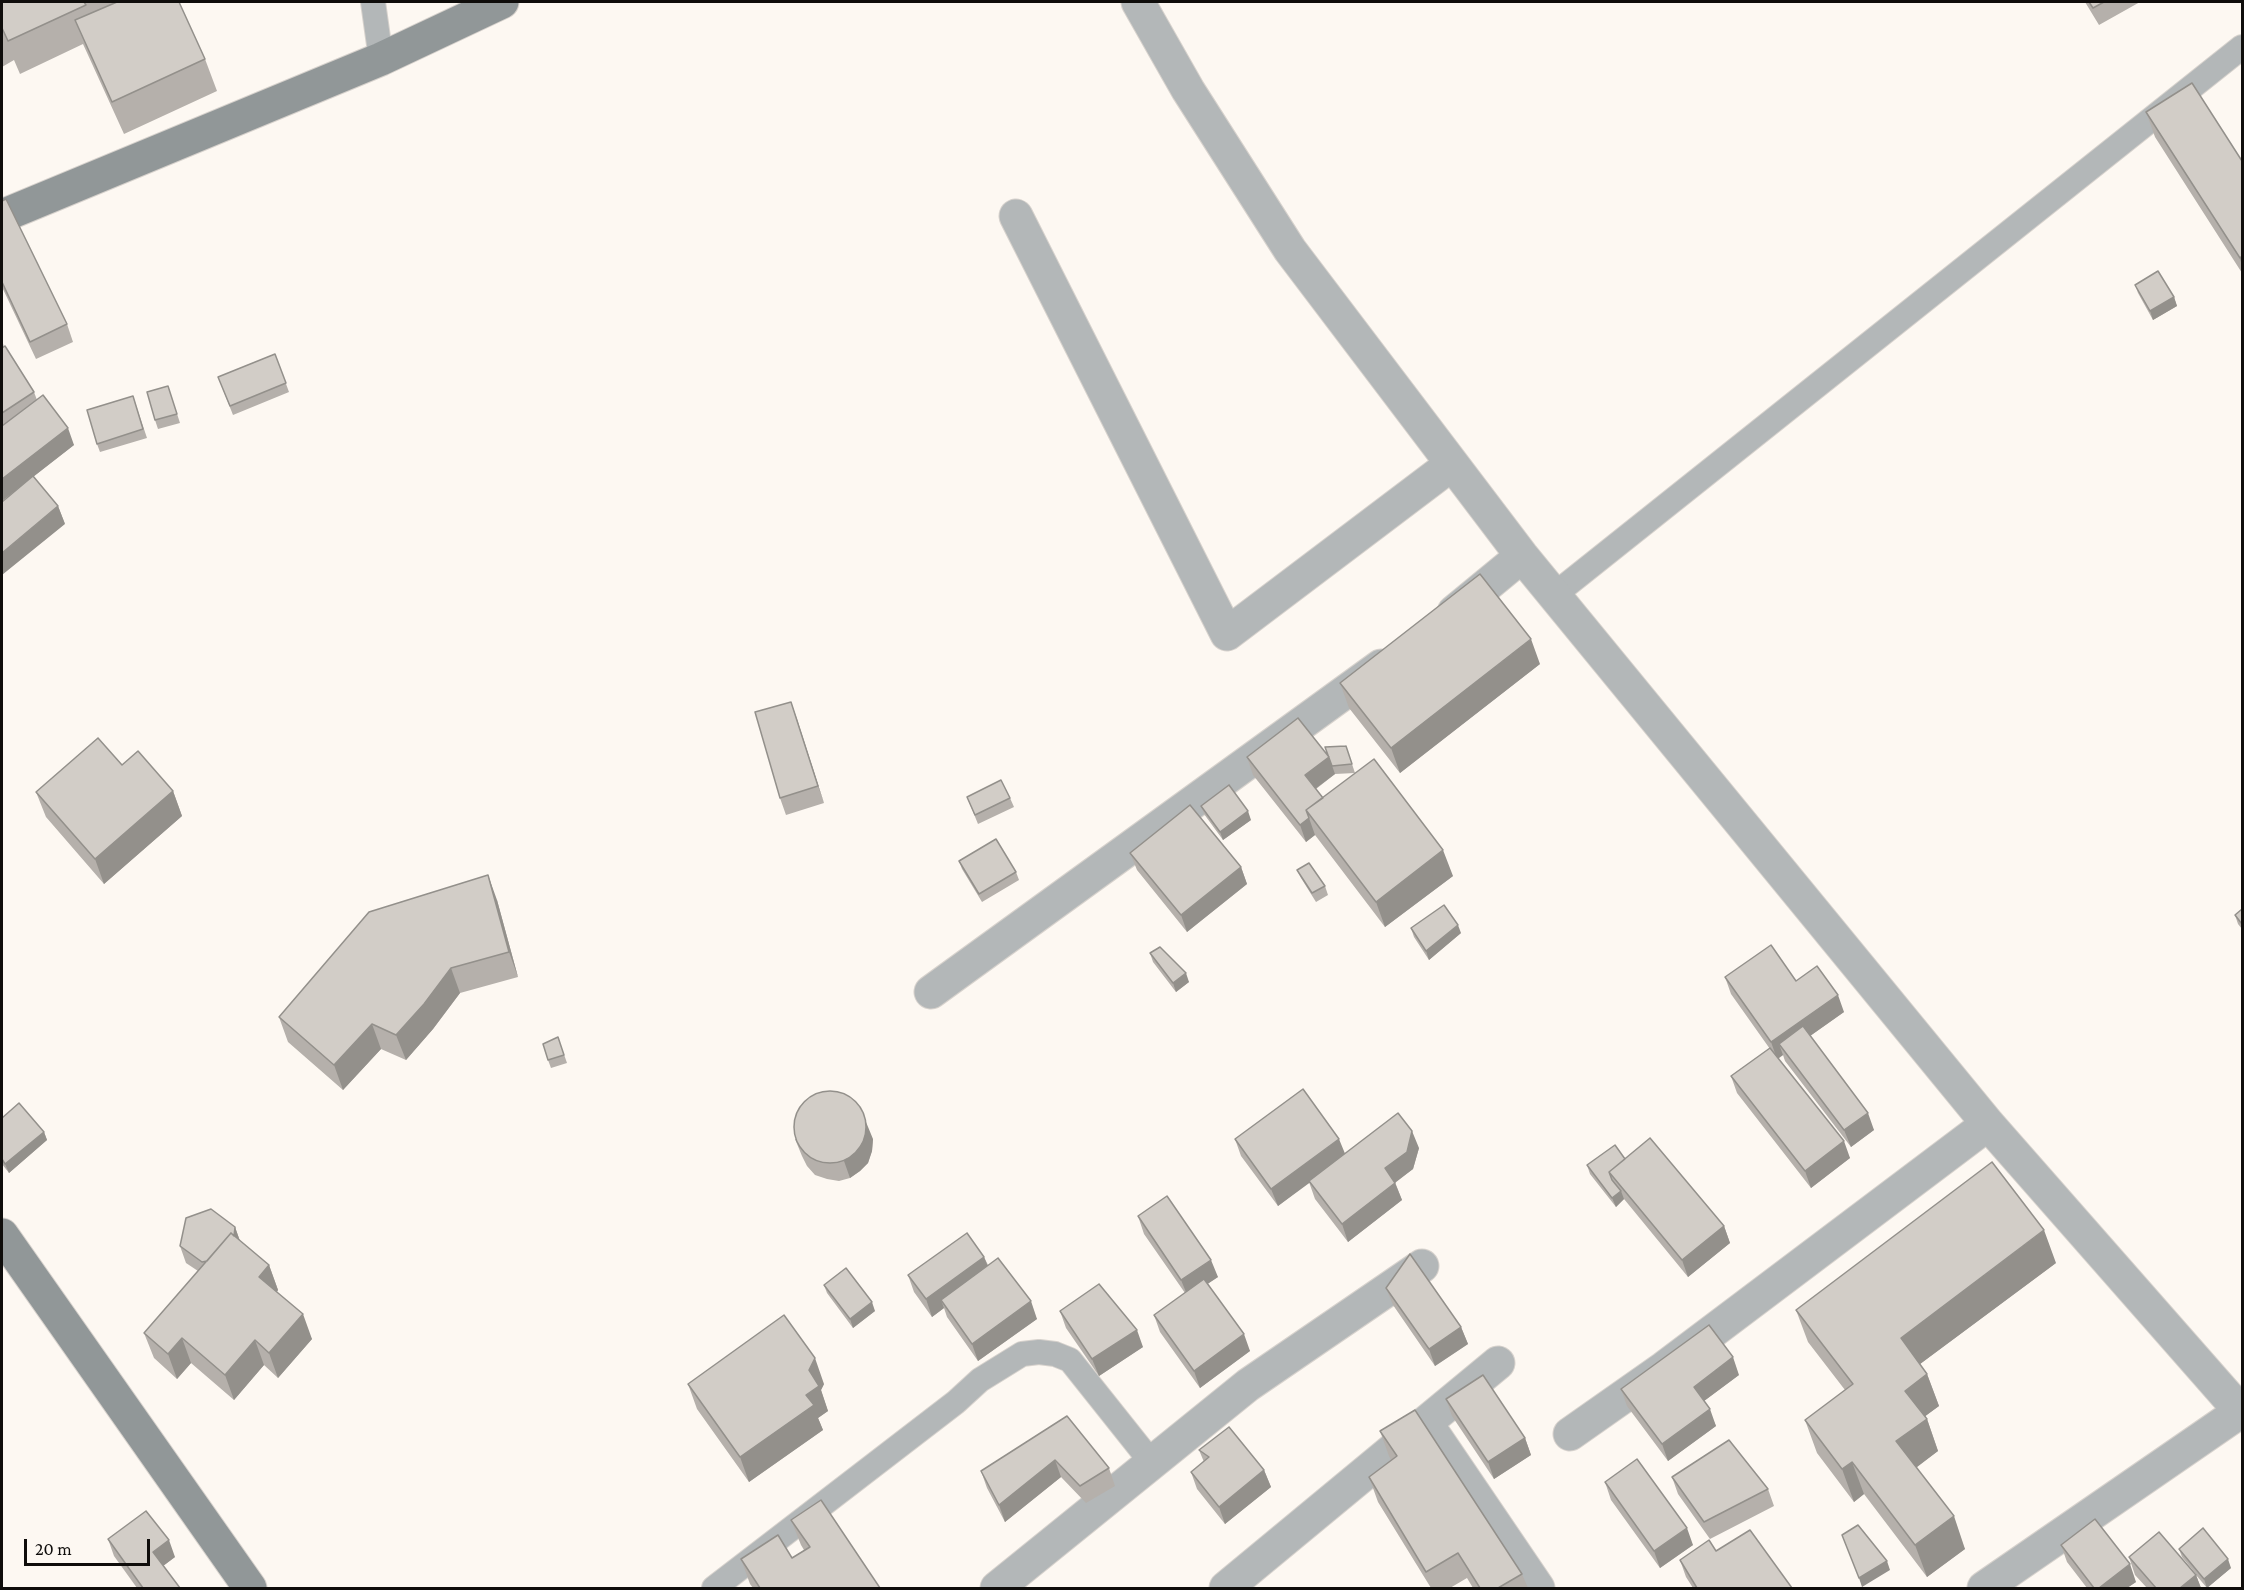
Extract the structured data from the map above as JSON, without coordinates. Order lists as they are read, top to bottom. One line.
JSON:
{"scale_bar":"20 m"}
